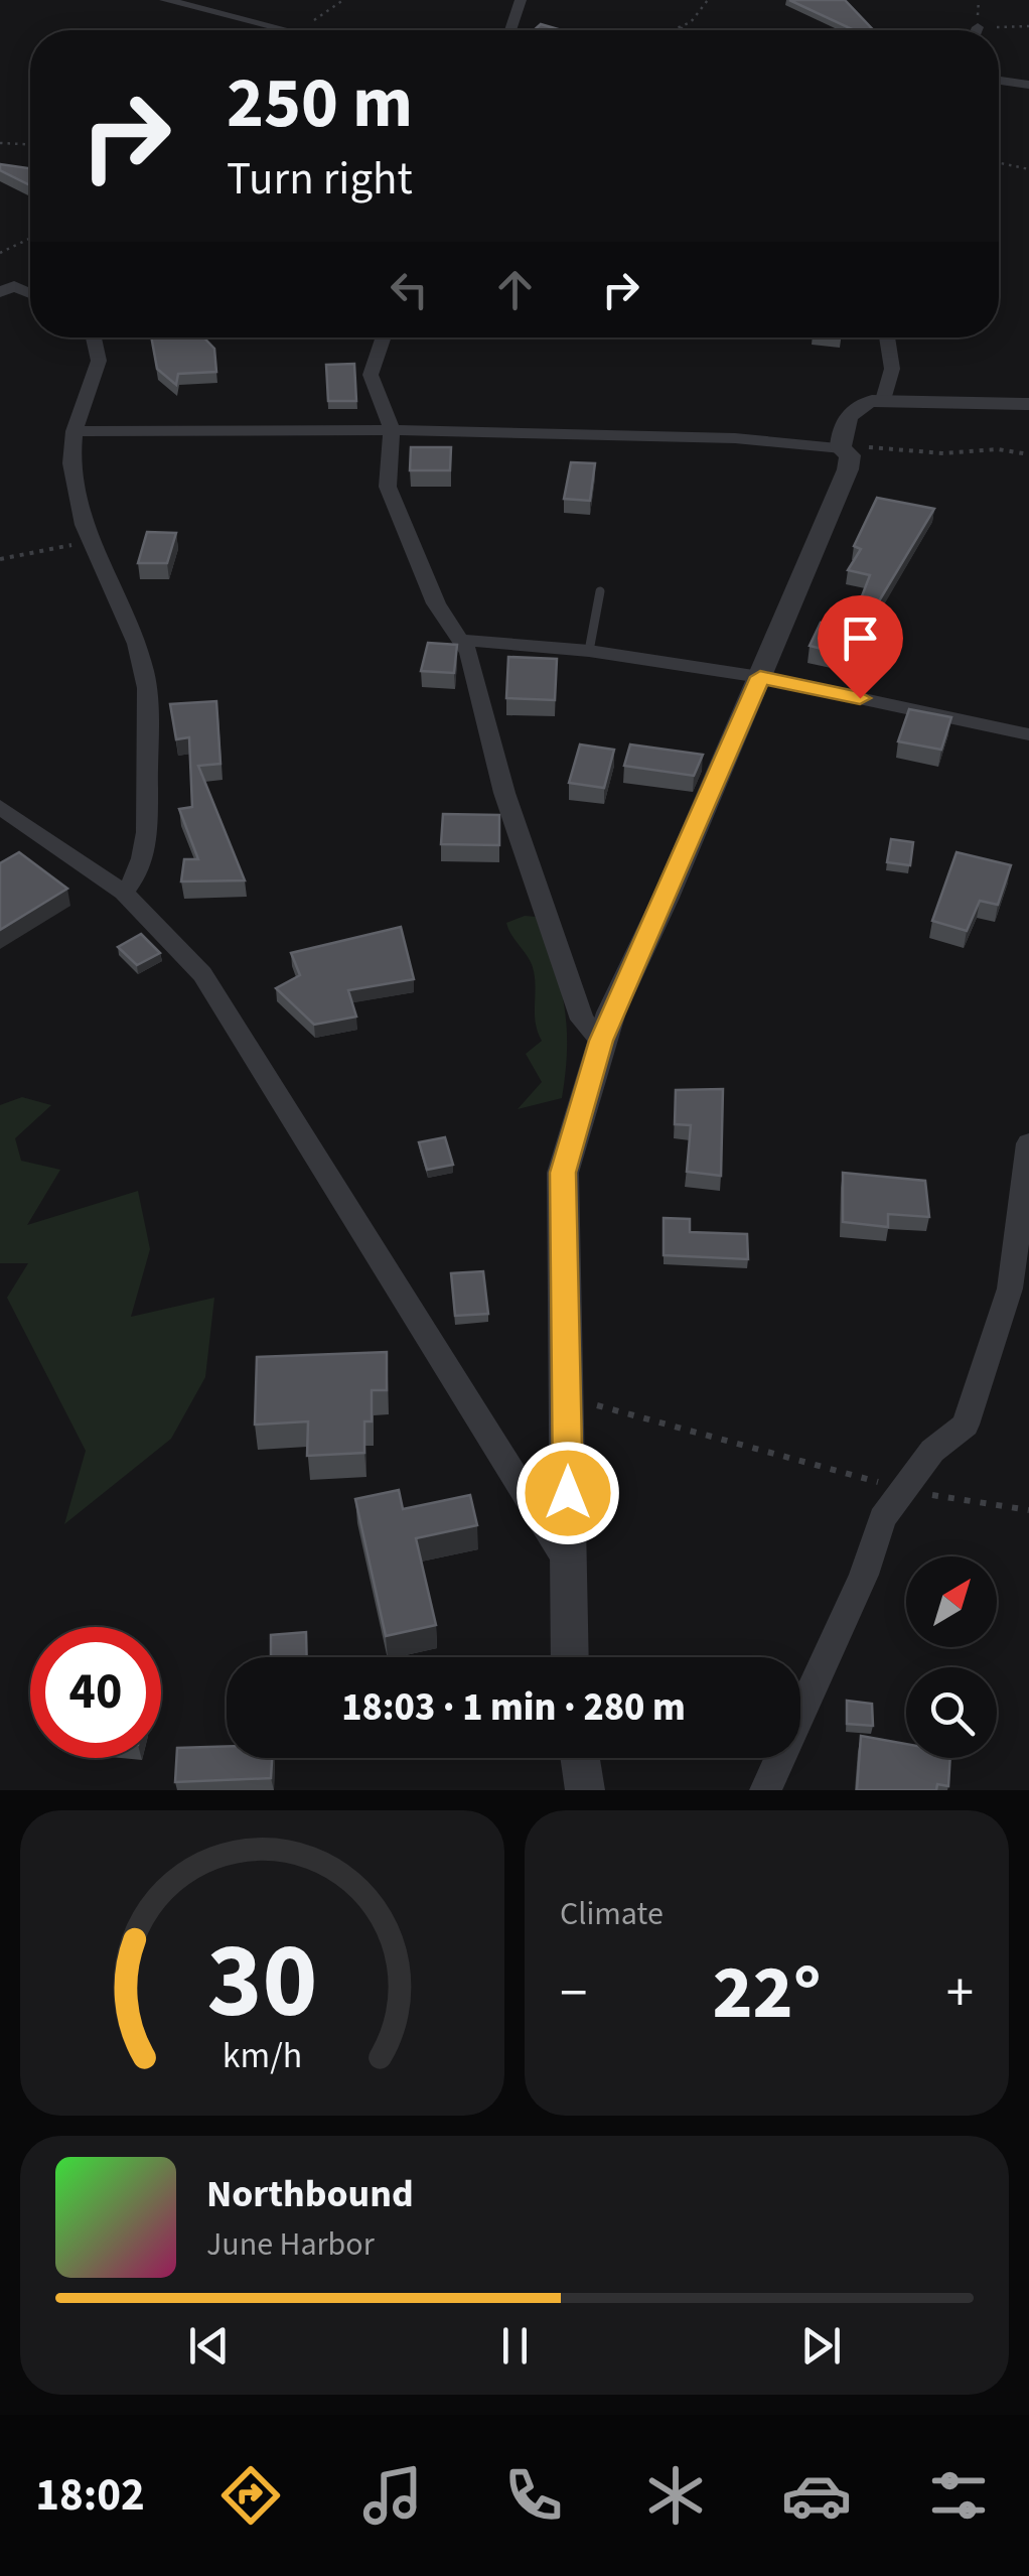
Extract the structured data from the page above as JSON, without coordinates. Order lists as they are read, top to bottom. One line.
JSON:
{"north":"top right","page":{"turn":["250 m","Turn right"],"limit":"40","trip":"18:03 · 1 min · 280 m","tile":"Climate","heat":["−","22°","+"],"song":["Northbound","June Harbor"],"tabs":"18:02","gauge":["30","km/h"]}}
